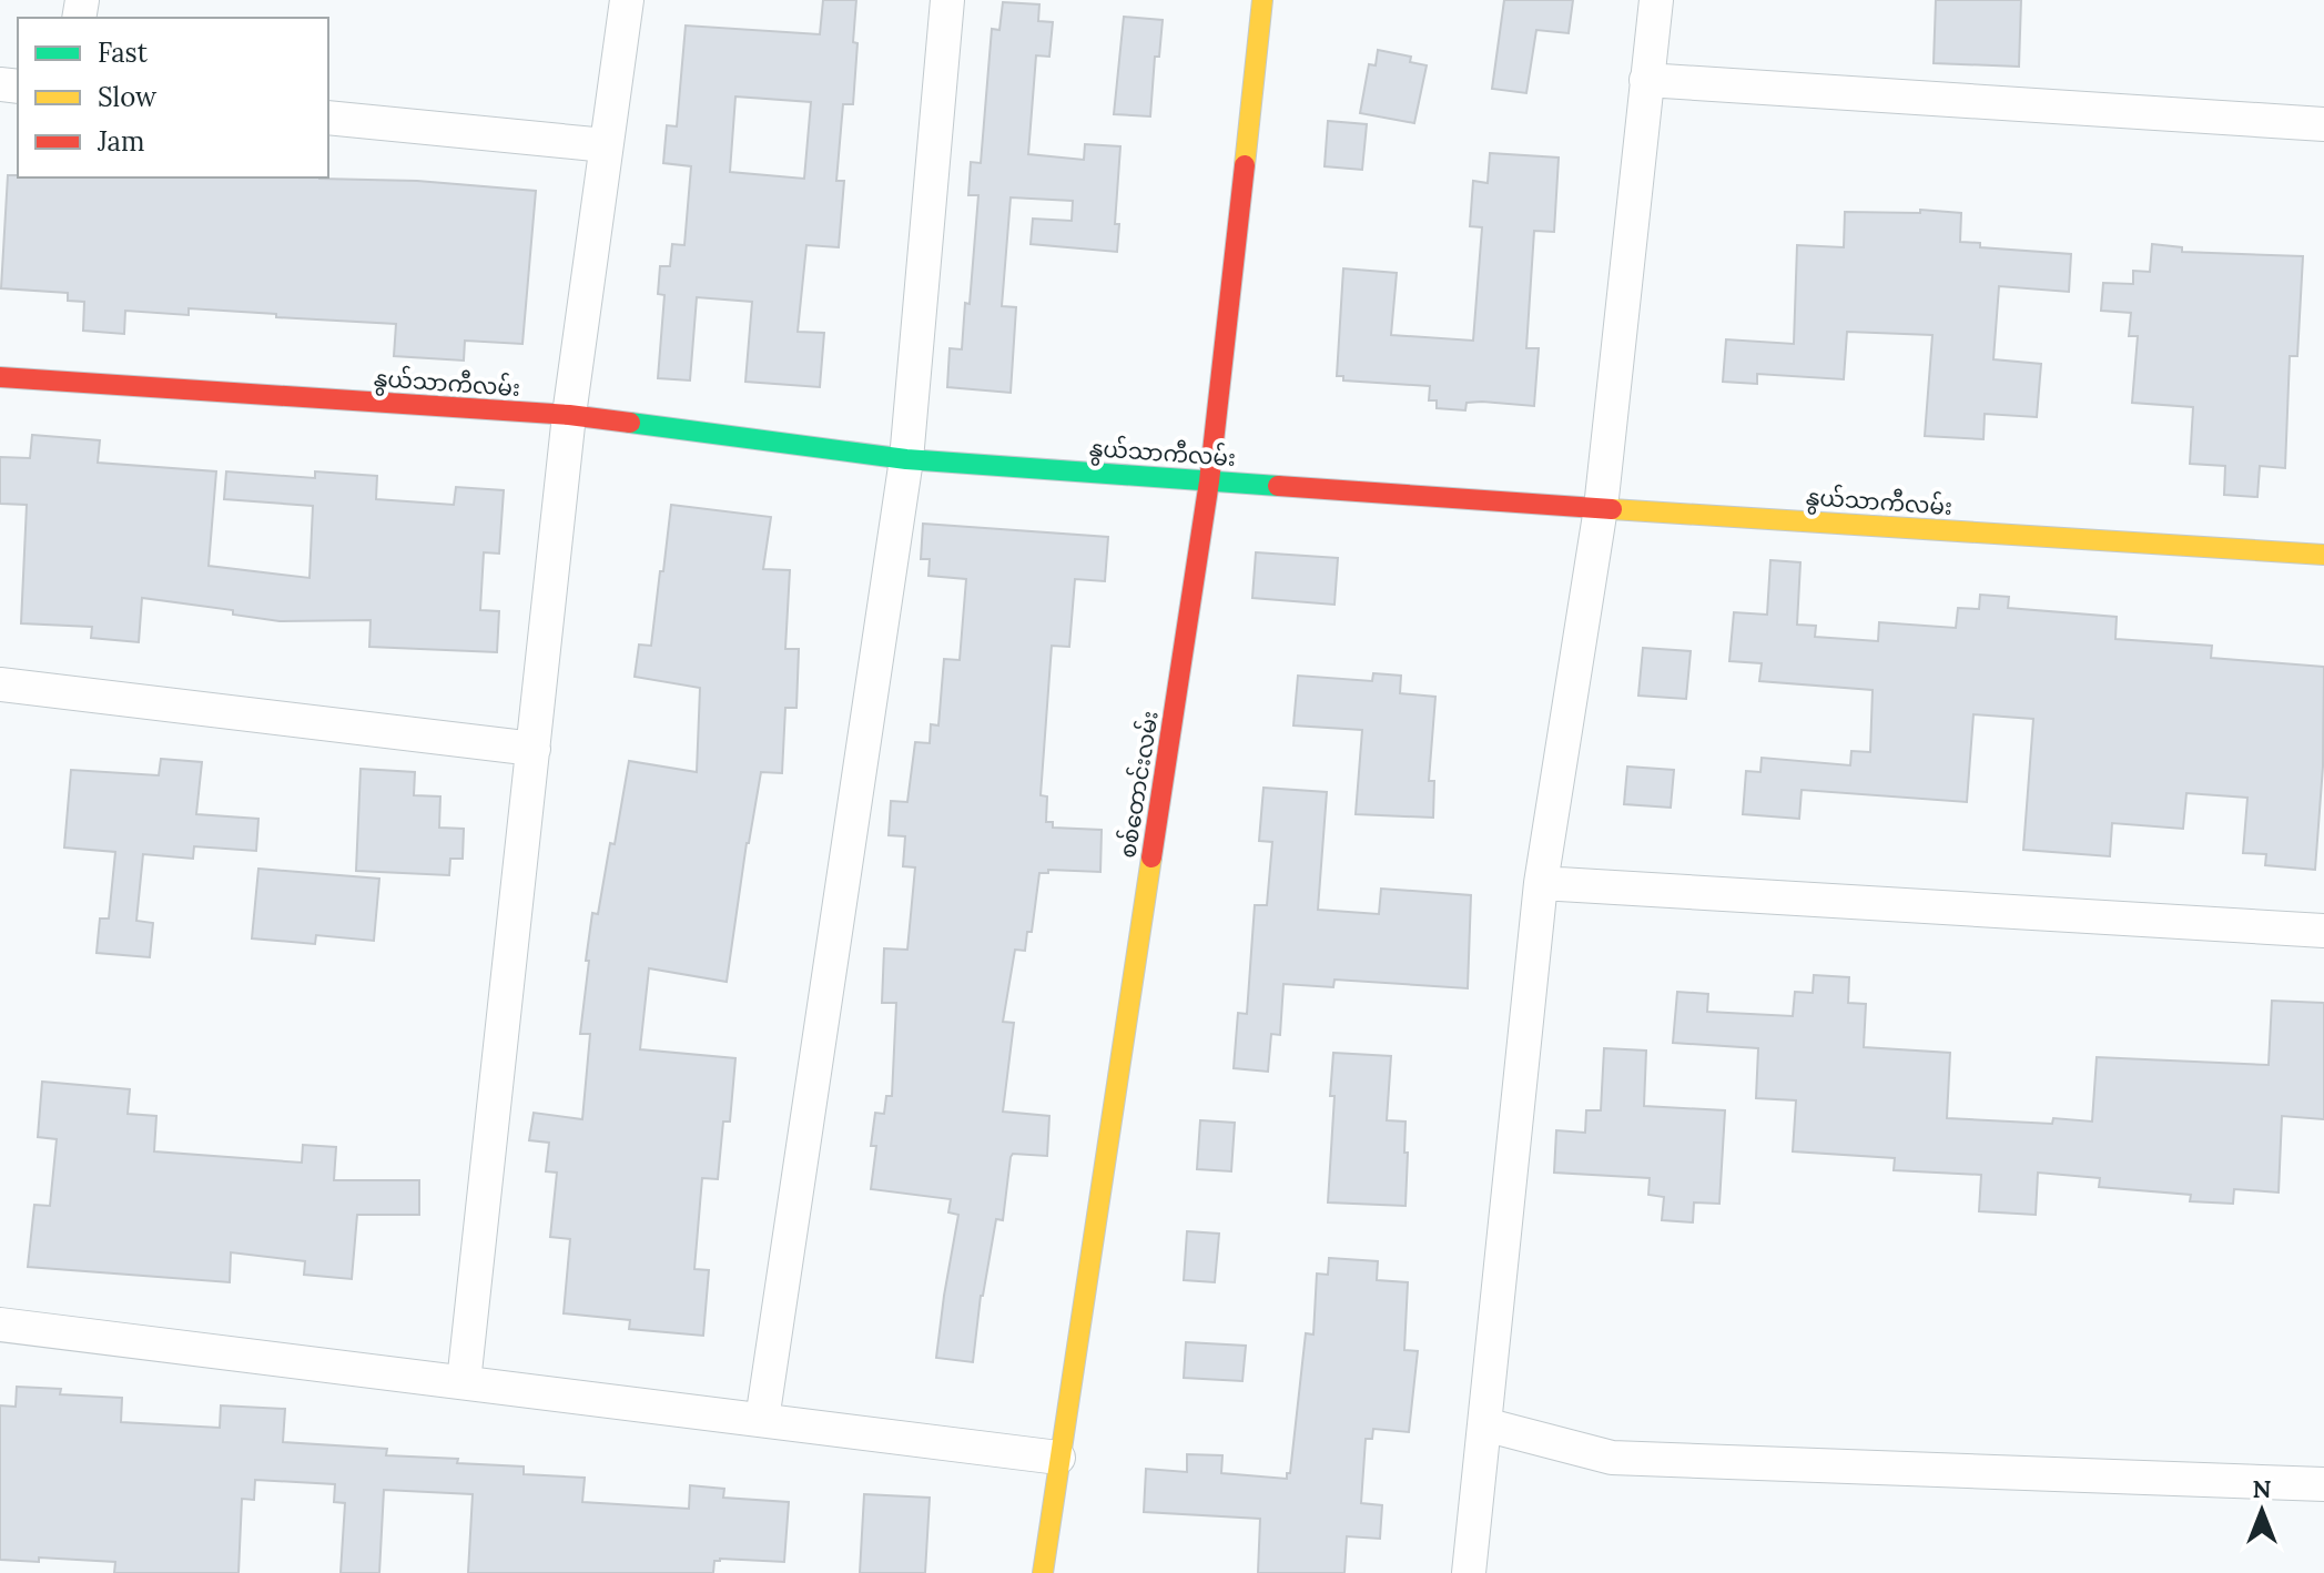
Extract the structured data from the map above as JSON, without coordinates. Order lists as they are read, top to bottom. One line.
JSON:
{"streets":{"street":["နွယ်သာကီလမ်း","စစ်တောင်းလမ်း"]},"crossings":[["နွယ်သာကီလမ်း","စစ်တောင်းလမ်း"]],"legend":["Fast","Slow","Jam"],"north":"top"}
